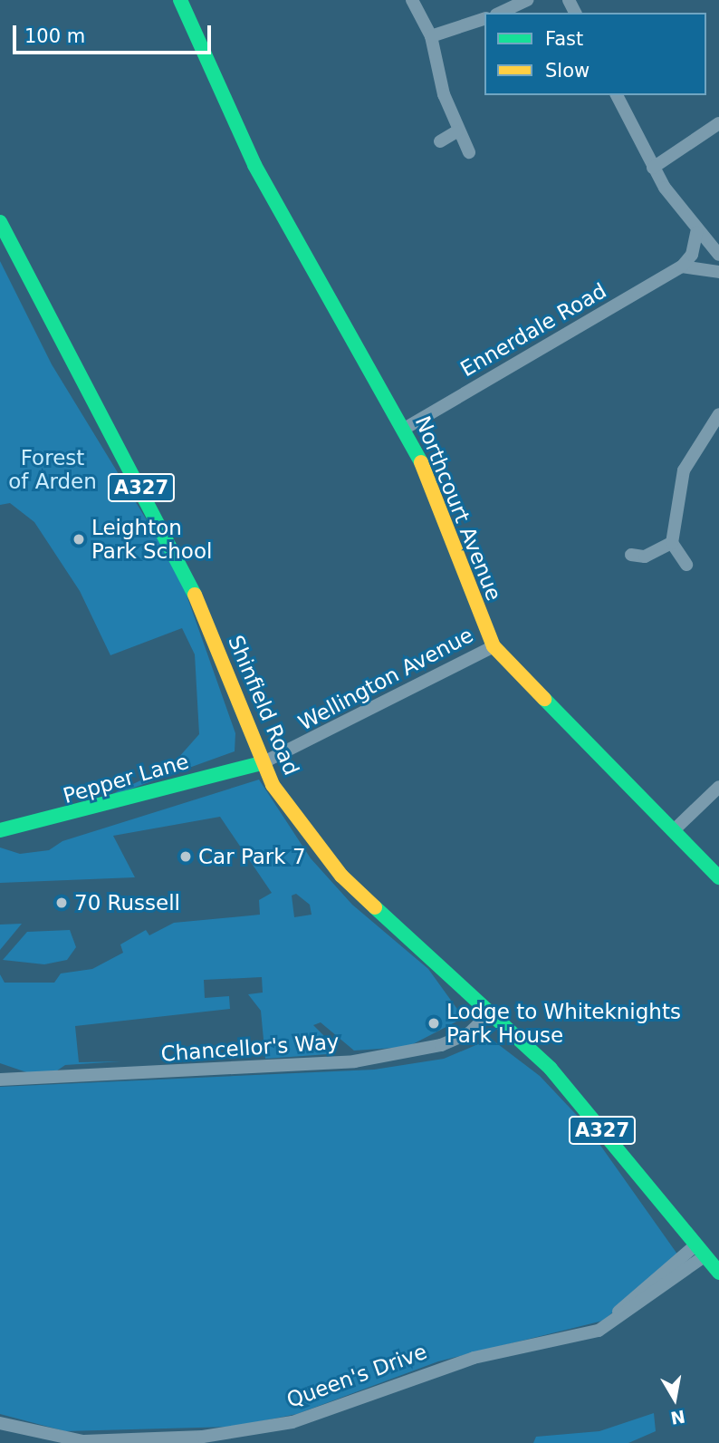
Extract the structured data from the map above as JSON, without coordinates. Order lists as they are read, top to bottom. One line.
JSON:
{"streets":{"street":["Ennerdale Road","A327","Northcourt Avenue","Wellington Avenue","Shinfield Road","Pepper Lane","Chancellor's Way","Queen's Drive"]},"crossings":[["Ennerdale Road","Northcourt Avenue"],["Northcourt Avenue","Wellington Avenue"],["Wellington Avenue","Shinfield Road"],["Wellington Avenue","Pepper Lane"],["Shinfield Road","Pepper Lane"],["Shinfield Road","Chancellor's Way"],["Shinfield Road","Queen's Drive"]],"parks":["Forest of Arden"],"places":["Leighton Park School","Car Park 7","70 Russell","Lodge to Whiteknights Park House"],"legend":["Fast","Slow"],"scale_bar":"100 m","north":"bottom"}
